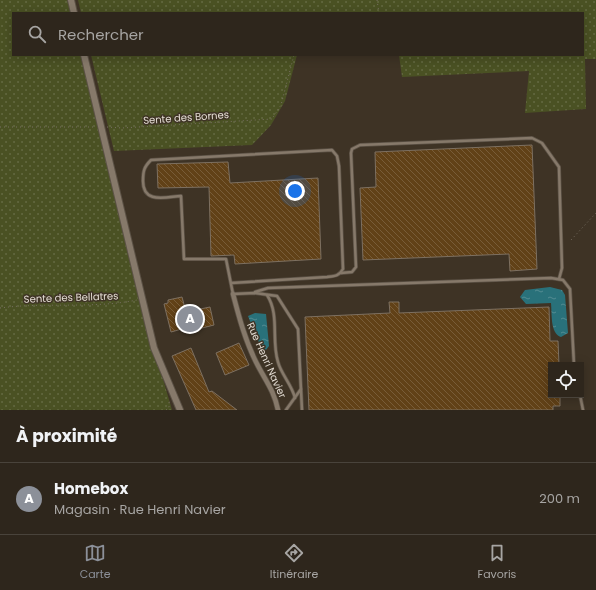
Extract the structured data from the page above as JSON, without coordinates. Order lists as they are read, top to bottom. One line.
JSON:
{"streets":{"street":["Rue Henri Navier"],"path":["Sente des Bornes","Sente des Bellatres"]},"page":{"search":"Rechercher","pins":"A","heading":"À proximité","list":[{"mark":"A","name":"Homebox","note":"Magasin · Rue Henri Navier","value":"200 m"}],"nav":["Carte","Itinéraire","Favoris"]}}
